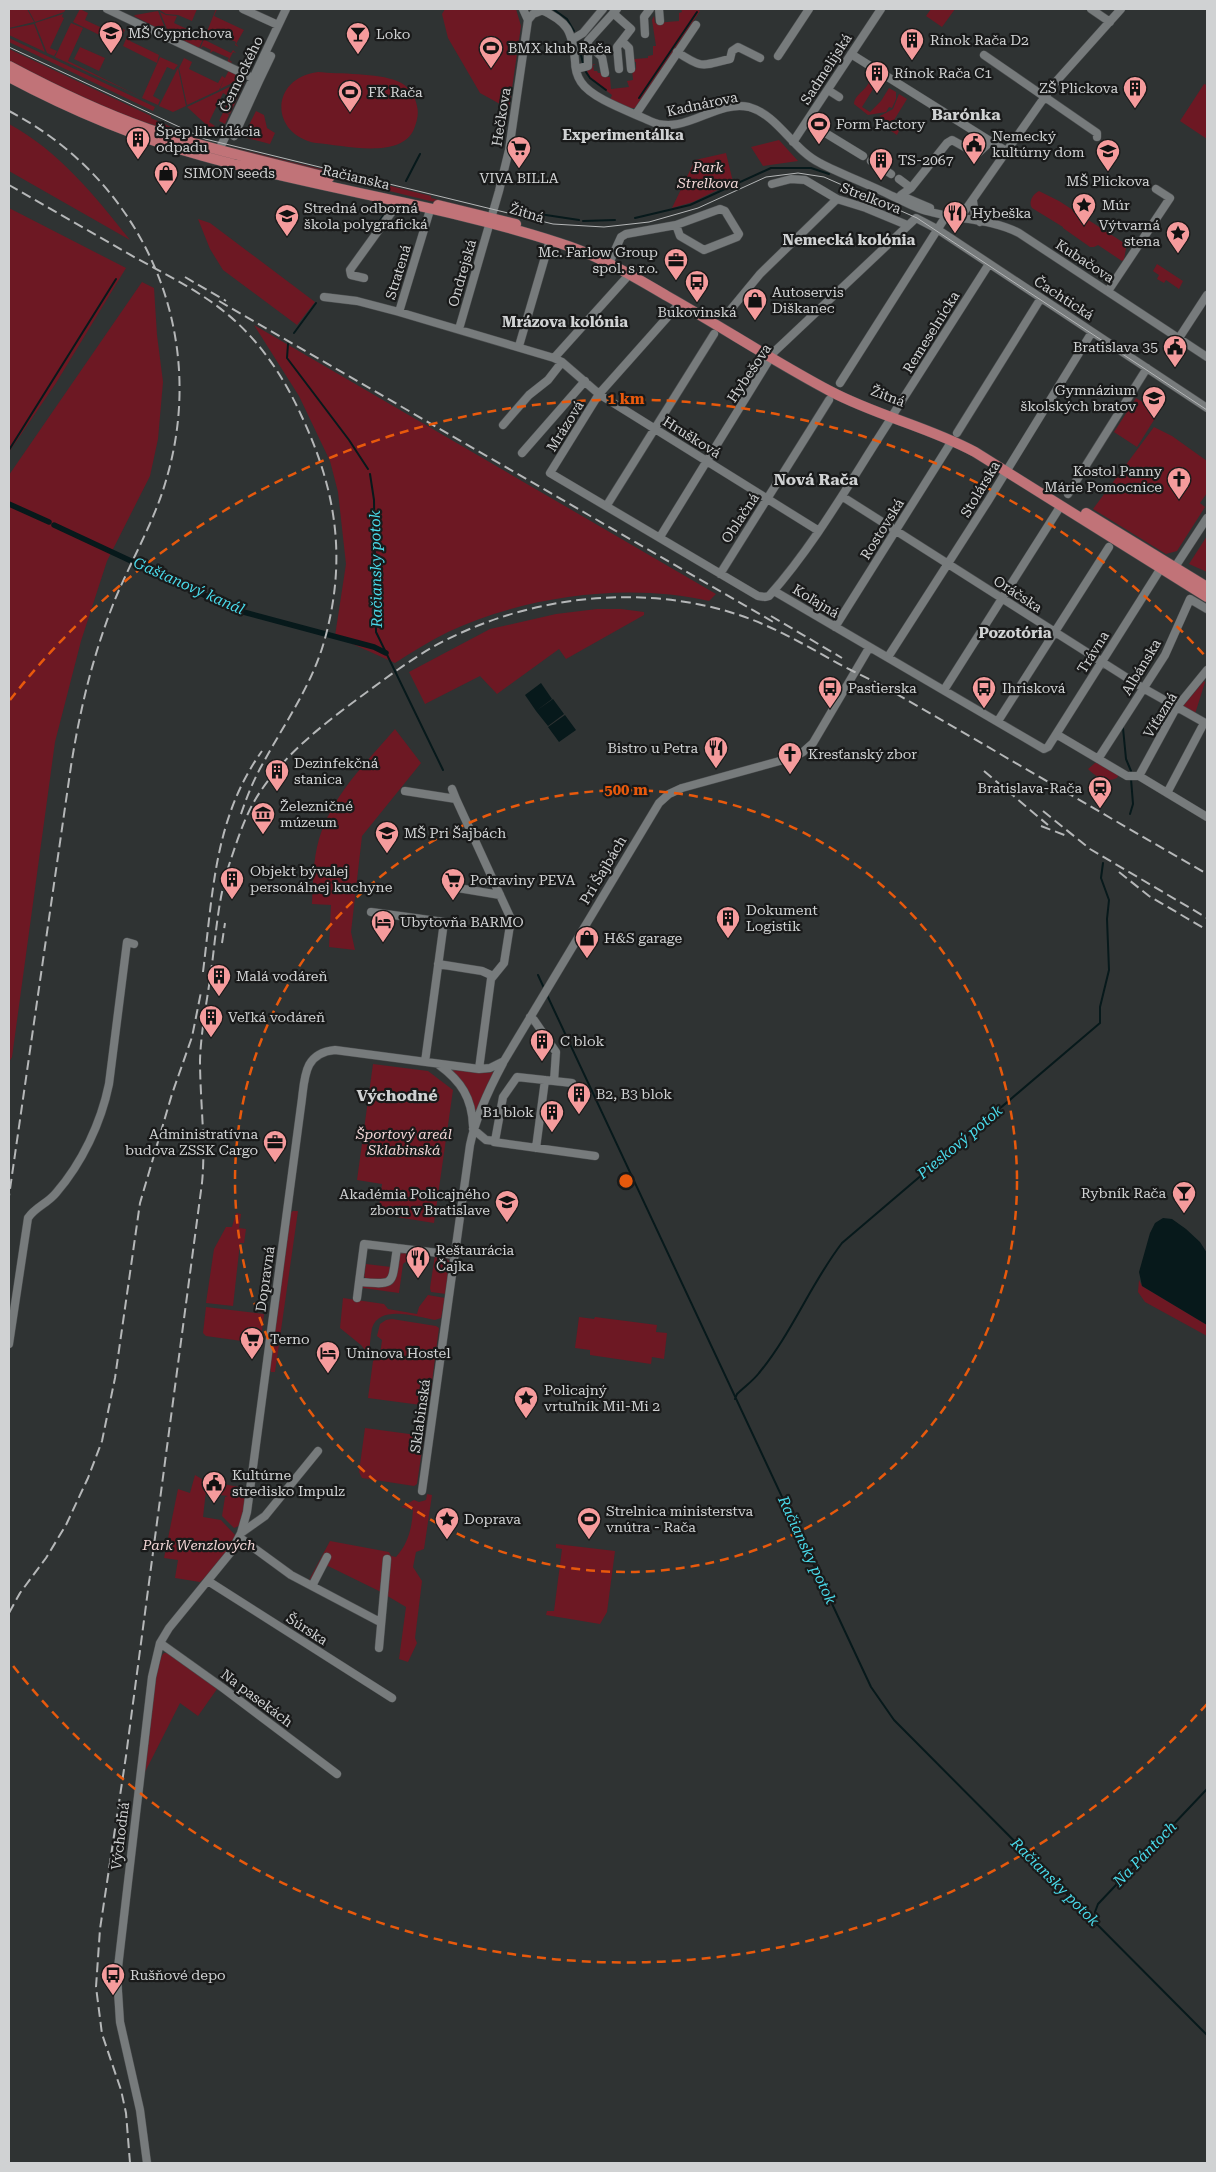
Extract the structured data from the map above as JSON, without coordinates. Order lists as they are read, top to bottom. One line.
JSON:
{"streets":{"main road":["Račianska","Žitná"],"street":["Sadmelijská","Černockého","Kadnárova","Hečkova","Strelkova","Kubačova","Stratená","Ondrejská","Čachtická","Remeselnícka","Hybešova","Mrázová","Hrušková","Stolárska","Oblačná","Rostovská","Oráčska","Koľajná","Trávna","Albánska","Víťazná","Pri Šajbách","Dopravná","Sklabinská","Šúrska","Na pasekách","Východná"]},"crossings":[["Sadmelijská","Kadnárova"],["Sadmelijská","Kubačova"],["Černockého","Račianska"],["Kadnárova","Kubačova"],["Hečkova","Račianska"],["Hečkova","Žitná"],["Hečkova","Ondrejská"],["Račianska","Žitná"],["Račianska","Stratená"],["Račianska","Ondrejská"],["Strelkova","Čachtická"],["Strelkova","Hybešova"],["Žitná","Ondrejská"],["Žitná","Remeselnícka"],["Žitná","Hybešova"],["Žitná","Mrázová"],["Žitná","Stolárska"],["Žitná","Trávna"],["Stratená","Hrušková"],["Ondrejská","Hrušková"],["Čachtická","Remeselnícka"],["Čachtická","Hybešova"],["Čachtická","Stolárska"],["Remeselnícka","Hrušková"],["Remeselnícka","Oráčska"],["Remeselnícka","Koľajná"],["Hybešova","Hrušková"],["Hybešova","Koľajná"],["Mrázová","Hrušková"],["Mrázová","Koľajná"],["Hrušková","Oblačná"],["Stolárska","Oráčska"],["Stolárska","Koľajná"],["Oblačná","Koľajná"],["Rostovská","Oráčska"],["Rostovská","Koľajná"],["Oráčska","Trávna"],["Oráčska","Albánska"],["Oráčska","Víťazná"],["Koľajná","Trávna"],["Koľajná","Pri Šajbách"],["Pri Šajbách","Sklabinská"],["Dopravná","Východná"],["Šúrska","Východná"],["Na pasekách","Východná"]],"districts":["Barónka","Experimentálka","Nemecká kolónia","Mrázova kolónia","Nová Rača","Pozotória","Východné"],"water":["Račiansky potok","Gaštanový kanál","Pieskový potok","Na Pántoch"],"parks":["Park Strelkova","Športový areál Sklabinská","Park Wenzlových"],"places":{"school or university":["MŠ Cyprichova","MŠ Plickova","Stredná odborná škola polygrafická","Gymnázium školských bratov","MŠ Pri Šajbách","Akadémia Policajného zboru v Bratislave"],"bar":["Loko","Rybník Rača"],"building":["Rínok Rača D2","Rínok Rača C1","ZŠ Plickova","Špep likvidácia odpadu","TS-2067","Dezinfekčná stanica","Objekt bývalej personálnej kuchyne","Dokument Logistik","Malá vodáreň","Veľká vodáreň","C blok","B2, B3 blok","B1 blok"],"sports":["BMX klub Rača","FK Rača","Form Factory","Strelnica ministerstva vnútra - Rača"],"public building":["Nemecký kultúrny dom","Bratislava 35","Kultúrne stredisko Impulz"],"supermarket":["VIVA BILLA","Potraviny PEVA","Terno"],"shop":["SIMON seeds","Autoservis Diškanec","H&S garage"],"place":["Múr","Výtvarná stena","Policajný vrtuľník Mil-Mi 2","Doprava"],"restaurant":["Hybeška","Bistro u Petra","Reštaurácia Čajka"],"office":["Mc. Farlow Group spol. s r.o.","Administratívna budova ZSSK Cargo"],"bus stop":["Bukovinská","Pastierska","Ihrisková","Rušňové depo"],"church":["Kostol Panny Márie Pomocnice","Kresťanský zbor"],"station":["Bratislava-Rača"],"museum":["Železničné múzeum"],"hotel":["Ubytovňa BARMO","Uninova Hostel"]},"rings":["1 km","500 m"]}
